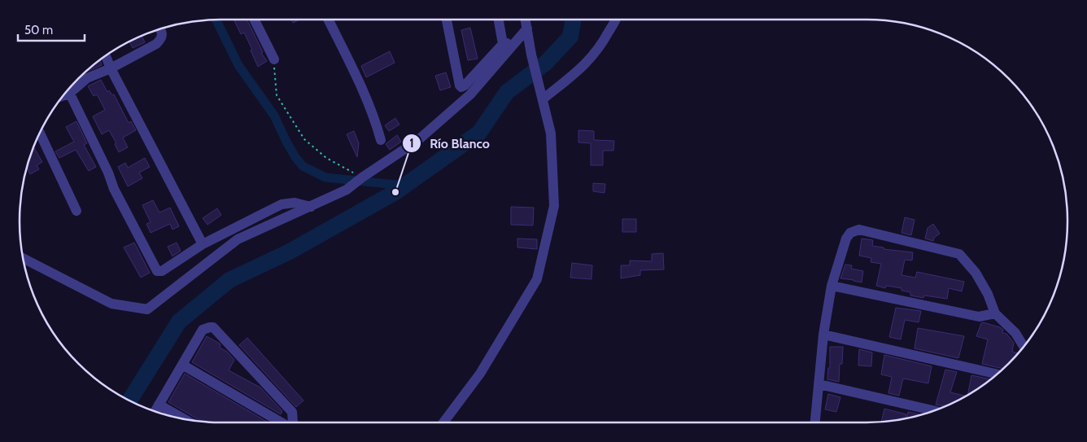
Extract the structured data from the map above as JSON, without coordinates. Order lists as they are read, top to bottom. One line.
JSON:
{"places":["Río Blanco"],"scale_bar":"50 m"}
